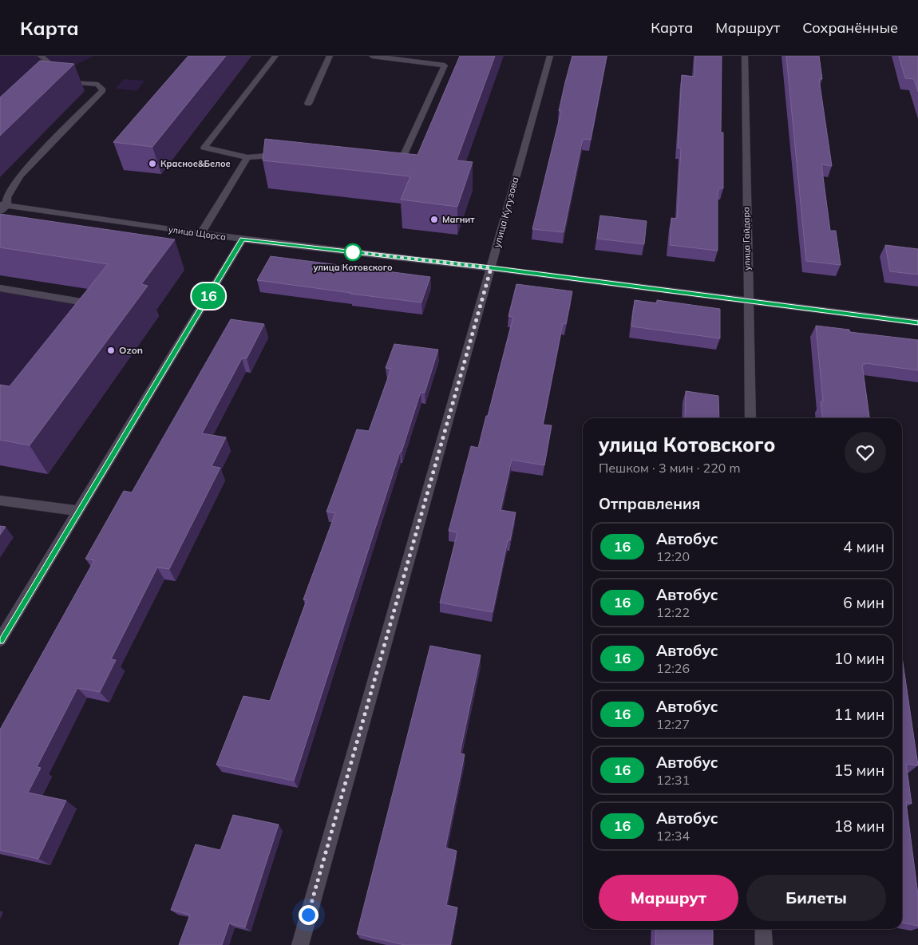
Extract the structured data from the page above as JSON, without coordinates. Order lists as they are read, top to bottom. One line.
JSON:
{"streets":{"street":["улица Кутузова","улица Щорса","улица Гайдара"]},"crossings":[["улица Кутузова","улица Щорса"],["улица Щорса","улица Гайдара"]],"places":["Красное&Белое","Магнит","улица Котовского","Ozon"],"lines":["bus line 16"],"page":{"header":"Карта","nav":["Карта","Маршрут","Сохранённые"],"on_map":"16","heading":[["улица Котовского","Пешком · 3 мин · 220 m"],"Отправления"],"list":[{"mark":"16","name":"Автобус","note":"12:20","value":"4 мин"},{"mark":"16","name":"Автобус","note":"12:22","value":"6 мин"},{"mark":"16","name":"Автобус","note":"12:26","value":"10 мин"},{"mark":"16","name":"Автобус","note":"12:27","value":"11 мин"},{"mark":"16","name":"Автобус","note":"12:31","value":"15 мин"},{"mark":"16","name":"Автобус","note":"12:34","value":"18 мин"}],"buttons":["Маршрут","Билеты"]}}
